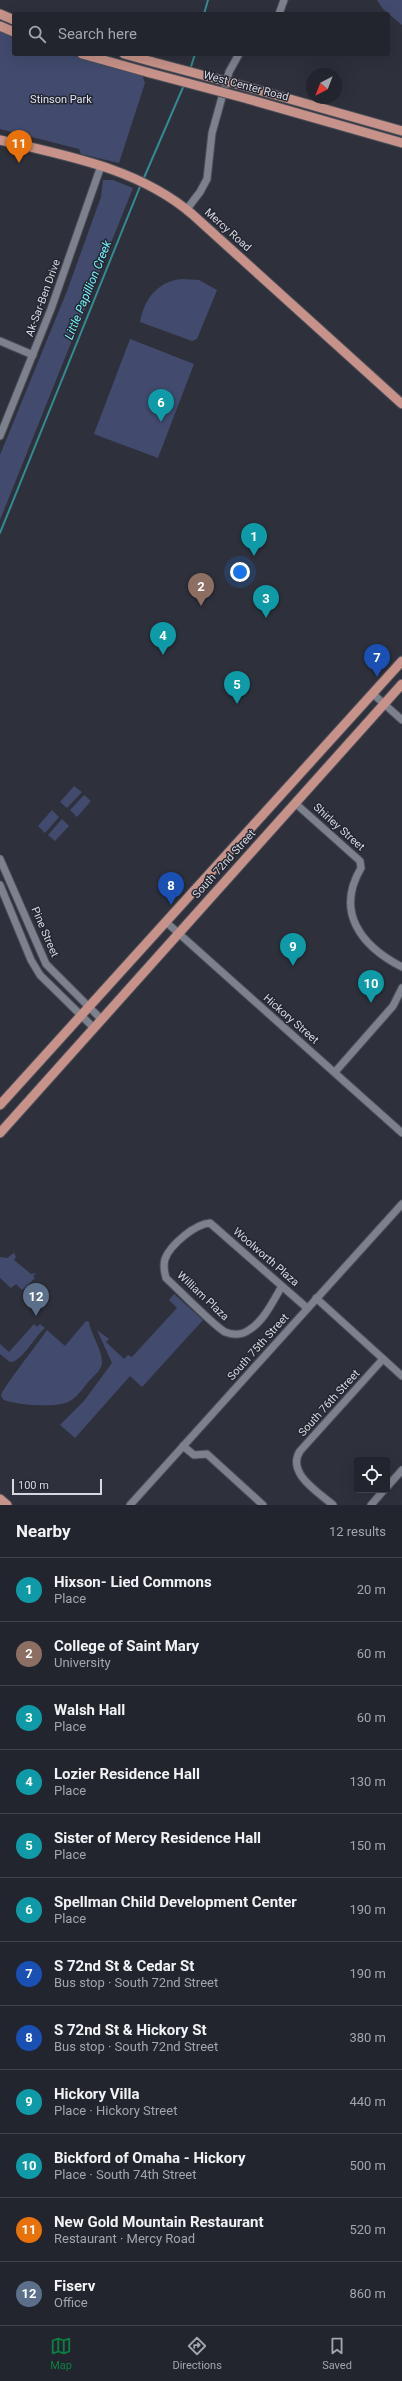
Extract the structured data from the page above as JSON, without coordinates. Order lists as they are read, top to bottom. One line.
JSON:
{"streets":{"main road":["West Center Road","Mercy Road","South 72nd Street"],"street":["Ak-Sar-Ben Drive","Shirley Street","Pine Street","Hickory Street","Woolworth Plaza","William Plaza","South 75th Street","South 76th Street"]},"crossings":[["Mercy Road","Ak-Sar-Ben Drive"],["Shirley Street","South 72nd Street"],["South 72nd Street","Pine Street"],["South 72nd Street","Hickory Street"],["Woolworth Plaza","William Plaza"],["Woolworth Plaza","South 75th Street"]],"water":["Little Papillion Creek"],"parks":["Stinson Park"],"scale_bar":"100 m","north":"bottom left","page":{"search":"Search here","pins":["11","6","1","2","3","4","7","5","8","9","10","12"],"scale":"100 m","heading":["Nearby","12 results"],"list":[{"mark":"1","name":"Hixson- Lied Commons","note":"Place","value":"20 m"},{"mark":"2","name":"College of Saint Mary","note":"University","value":"60 m"},{"mark":"3","name":"Walsh Hall","note":"Place","value":"60 m"},{"mark":"4","name":"Lozier Residence Hall","note":"Place","value":"130 m"},{"mark":"5","name":"Sister of Mercy Residence Hall","note":"Place","value":"150 m"},{"mark":"6","name":"Spellman Child Development Center","note":"Place","value":"190 m"},{"mark":"7","name":"S 72nd St & Cedar St","note":"Bus stop · South 72nd Street","value":"190 m"},{"mark":"8","name":"S 72nd St & Hickory St","note":"Bus stop · South 72nd Street","value":"380 m"},{"mark":"9","name":"Hickory Villa","note":"Place · Hickory Street","value":"440 m"},{"mark":"10","name":"Bickford of Omaha - Hickory","note":"Place · South 74th Street","value":"500 m"},{"mark":"11","name":"New Gold Mountain Restaurant","note":"Restaurant · Mercy Road","value":"520 m"},{"mark":"12","name":"Fiserv","note":"Office","value":"860 m"}],"nav":["Map","Directions","Saved"]}}
